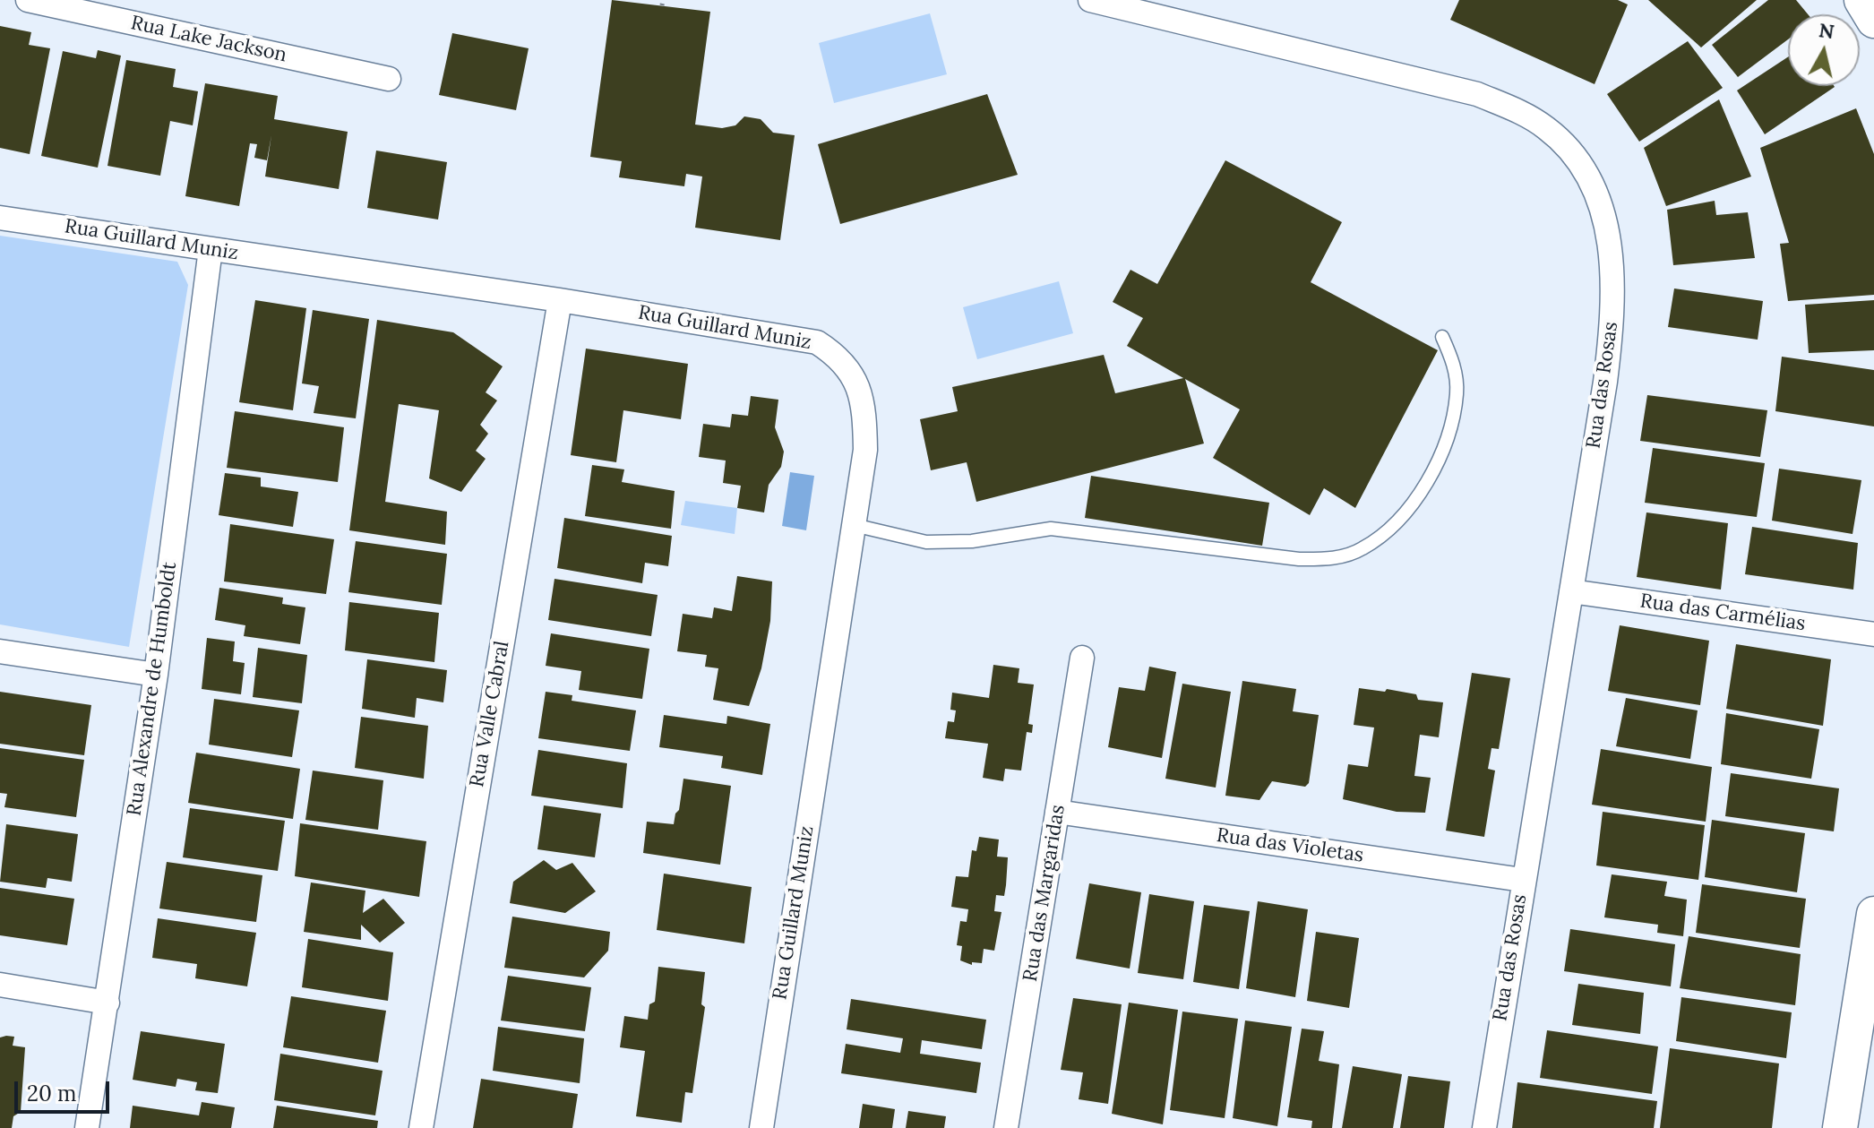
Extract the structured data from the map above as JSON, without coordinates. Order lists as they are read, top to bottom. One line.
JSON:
{"streets":{"street":["Rua Lake Jackson","Rua Guillard Muniz","Rua das Rosas","Rua das Carmélias","Rua Alexandre de Humboldt","Rua Valle Cabral","Rua das Violetas","Rua das Margaridas"]},"crossings":[["Rua Guillard Muniz","Rua Alexandre de Humboldt"],["Rua Guillard Muniz","Rua Valle Cabral"],["Rua das Rosas","Rua das Carmélias"],["Rua das Rosas","Rua das Violetas"],["Rua das Violetas","Rua das Margaridas"]],"scale_bar":"20 m","north":"top"}
